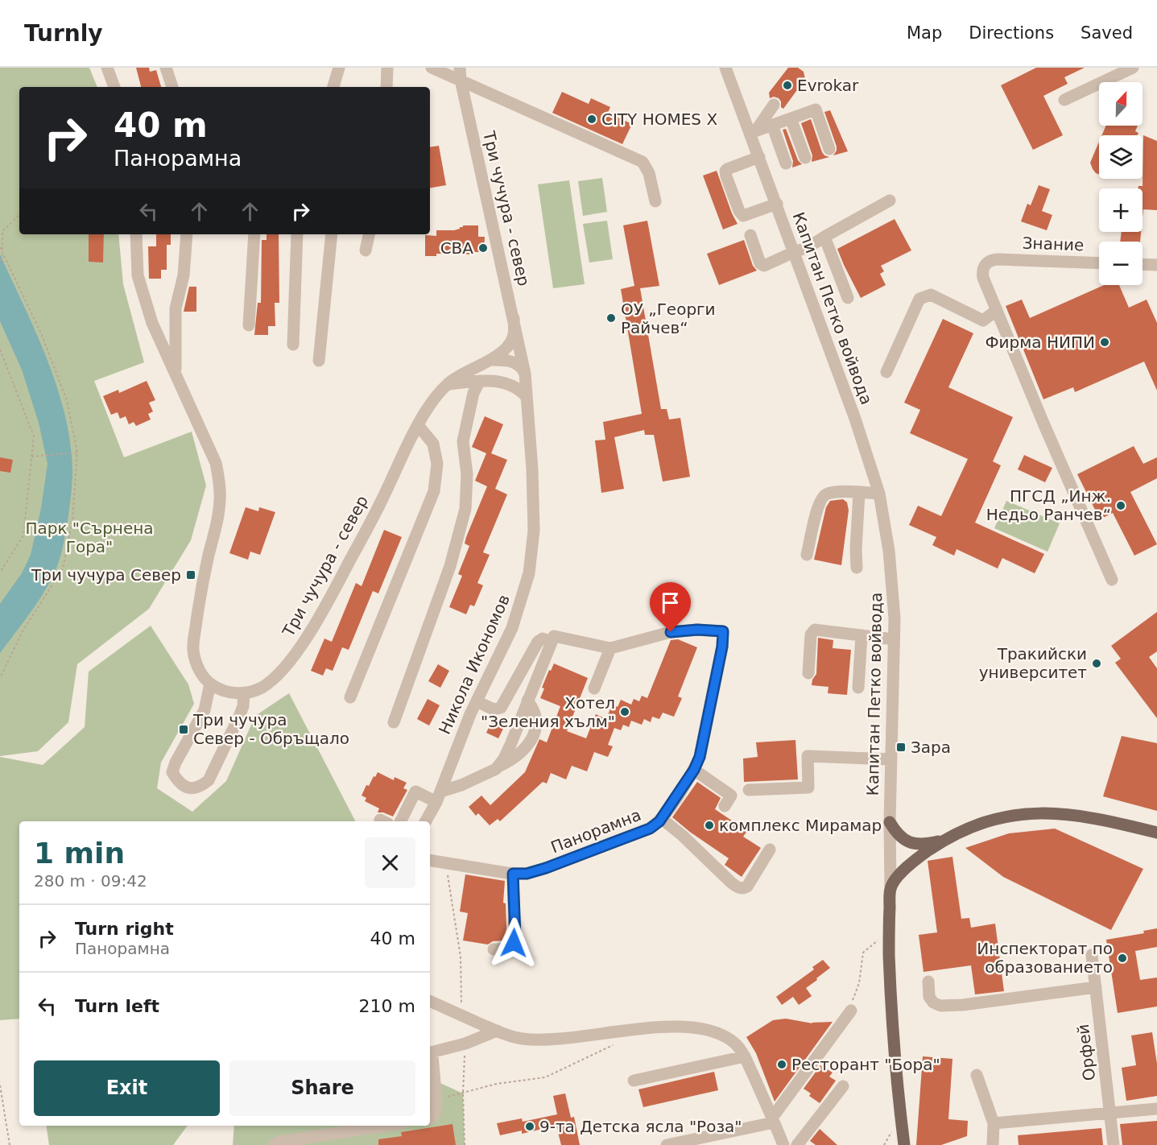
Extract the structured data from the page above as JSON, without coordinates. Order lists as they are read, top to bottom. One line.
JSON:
{"streets":{"main road":["Капитан Петко войвода"],"street":["Три чучура - север","Знание","Никола Икономов","Панорамна","Орфей"]},"crossings":[["Три чучура - север","Никола Икономов"]],"parks":["Парк \"Сърнена Гора\""],"places":{"other":["Evrokar","CITY HOMES X","CBA","ОУ „Георги Райчев“","Фирма НИПИ","ПГСД „Инж. Недьо Ранчев“","Тракийски университет","Хотел \"Зеления хълм\"","комплекс Мирамар","Инспекторат по образованието","Ресторант \"Бора\"","9-та Детска ясла \"Роза\""],"transit":["Три чучура Север","Три чучура Север - Обръщало","Зара"]},"north":"top","page":{"header":"Turnly","nav":["Map","Directions","Saved"],"map_buttons":["+","−"],"turn":["40 m","Панорамна"],"heading":["1 min","280 m · 09:42"],"list":[{"name":"Turn right","note":"Панорамна","value":"40 m"},{"name":"Turn left","value":"210 m"}],"buttons":["Exit","Share"]}}
